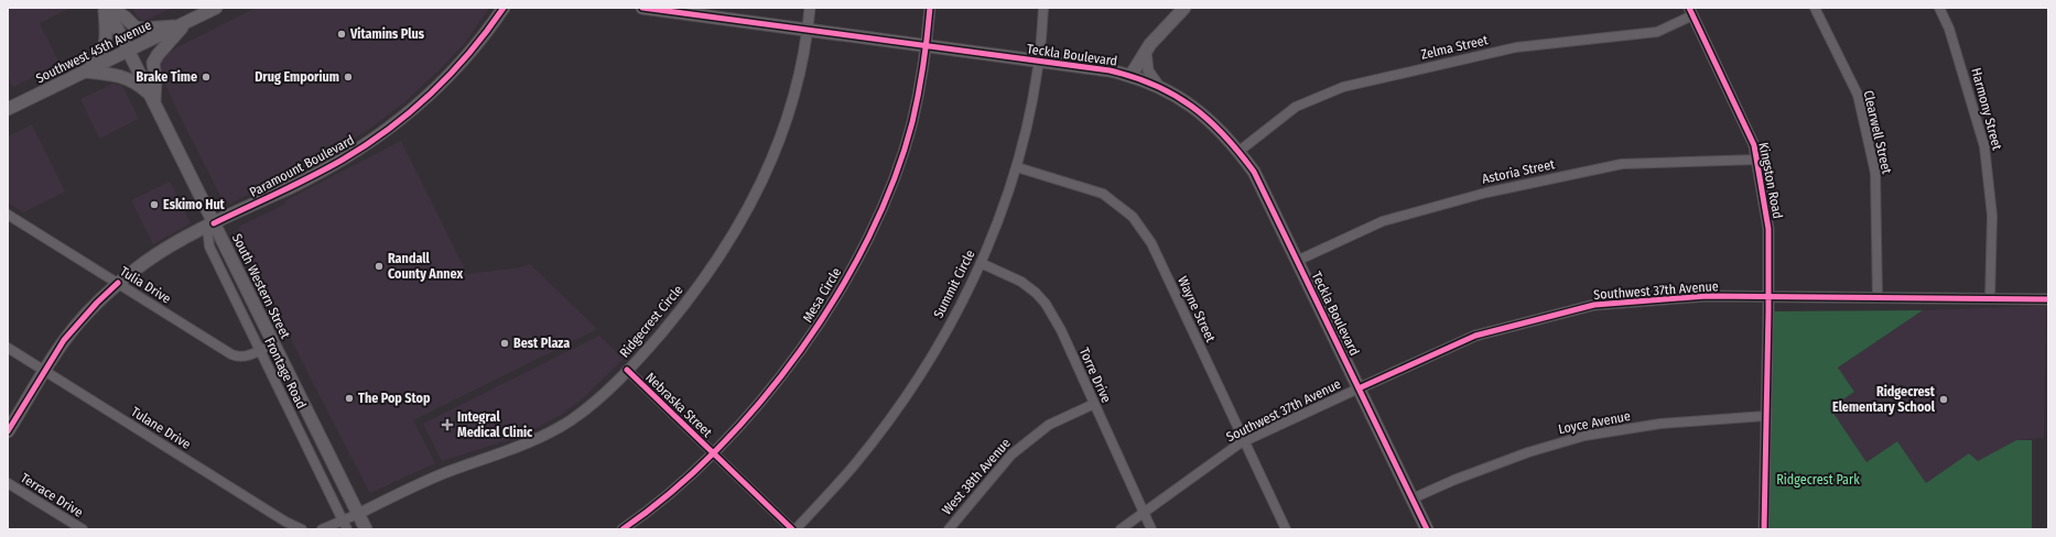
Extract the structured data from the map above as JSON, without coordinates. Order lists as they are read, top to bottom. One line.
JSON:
{"streets":{"main road":["Southwest 45th Avenue","Teckla Boulevard","Paramount Boulevard","South Western Street"],"street":["Zelma Street","Harmony Street","Clearwell Street","Astoria Street","Kingston Road","Summit Circle","Tulia Drive","Southwest 37th Avenue","Mesa Circle","Wayne Street","Ridgecrest Circle","Frontage Road","Torre Drive","Nebraska Street","Loyce Avenue","Tulane Drive","West 38th Avenue","Terrace Drive"]},"crossings":[["Zelma Street","Teckla Boulevard"],["Zelma Street","Kingston Road"],["Southwest 45th Avenue","South Western Street"],["Teckla Boulevard","Astoria Street"],["Teckla Boulevard","Summit Circle"],["Teckla Boulevard","Southwest 37th Avenue"],["Teckla Boulevard","Mesa Circle"],["Teckla Boulevard","Ridgecrest Circle"],["Teckla Boulevard","Loyce Avenue"],["Harmony Street","Southwest 37th Avenue"],["Clearwell Street","Southwest 37th Avenue"],["Paramount Boulevard","Tulia Drive"],["Paramount Boulevard","South Western Street"],["Paramount Boulevard","Frontage Road"],["Paramount Boulevard","Tulane Drive"],["Astoria Street","Kingston Road"],["Kingston Road","Southwest 37th Avenue"],["Kingston Road","Loyce Avenue"],["Summit Circle","Wayne Street"],["Summit Circle","Torre Drive"],["Tulia Drive","South Western Street"],["Tulia Drive","Frontage Road"],["South Western Street","Ridgecrest Circle"],["South Western Street","Frontage Road"],["Southwest 37th Avenue","Wayne Street"],["Southwest 37th Avenue","Torre Drive"],["Mesa Circle","Nebraska Street"],["Ridgecrest Circle","Nebraska Street"],["Torre Drive","West 38th Avenue"]],"parks":["Ridgecrest Park"],"places":{"other":["Vitamins Plus","Brake Time","Drug Emporium","Eskimo Hut","Randall County Annex","Best Plaza","The Pop Stop","Ridgecrest Elementary School"],"health":["Integral Medical Clinic"]}}
